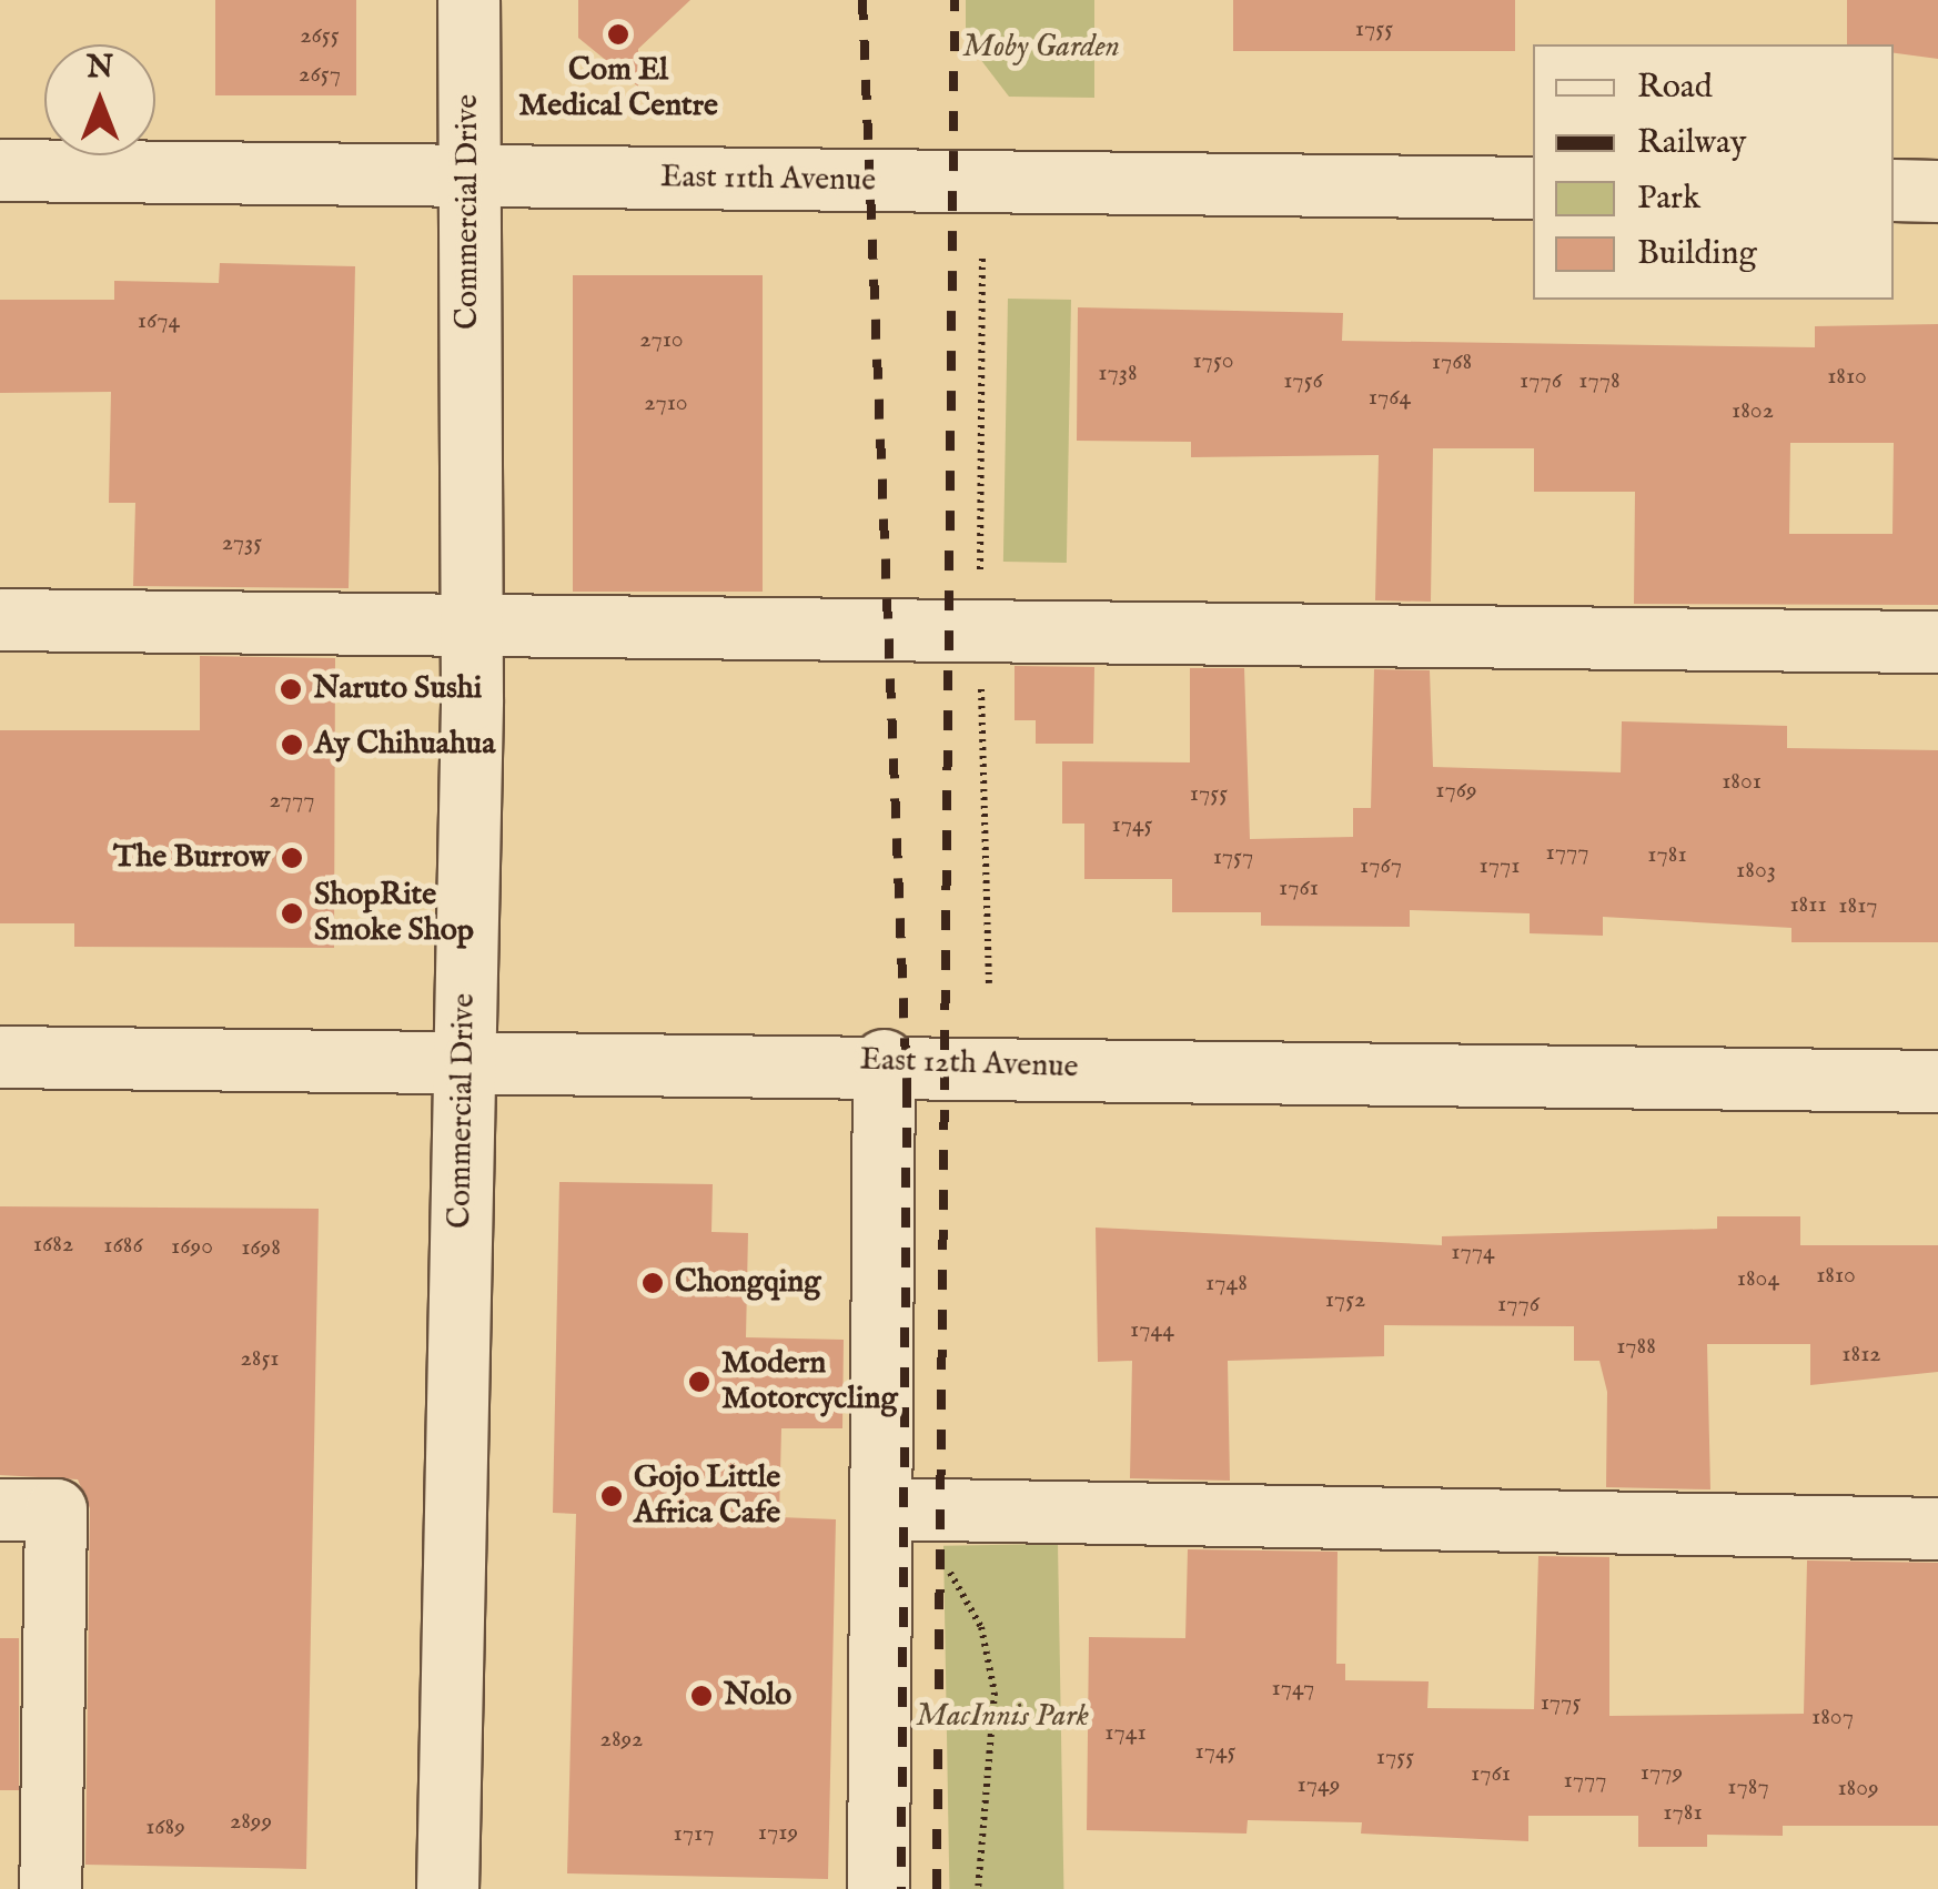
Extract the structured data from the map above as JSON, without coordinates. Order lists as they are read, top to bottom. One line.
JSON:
{"streets":{"street":["East 11th Avenue","Commercial Drive","East 12th Avenue"]},"crossings":[["East 11th Avenue","Commercial Drive"],["Commercial Drive","East 12th Avenue"]],"parks":["Moby Garden","MacInnis Park"],"places":["Com El Medical Centre","Naruto Sushi","Ay Chihuahua","The Burrow","ShopRite Smoke Shop","Chongqing","Modern Motorcycling","Gojo Little Africa Cafe","Nolo"],"house_numbers":["1755","2655","2657","1674","2710","1750","1768","1738","1810","1756","1776","1778","1764","2710","1802","2735","1801","1769","1755","2777","1745","1777","1781","1757","1767","1771","1803","1761","1811","1817","1682","1686","1690","1698","1774","1810","1804","1748","1752","1776","1744","1788","1812","2851","1747","1775","1807","1741","2892","1745","1755","1779","1761","1777","1749","1787","1809","1781","2899","1689","1719","1717"],"legend":["Road","Railway","Park","Building"],"north":"top"}
